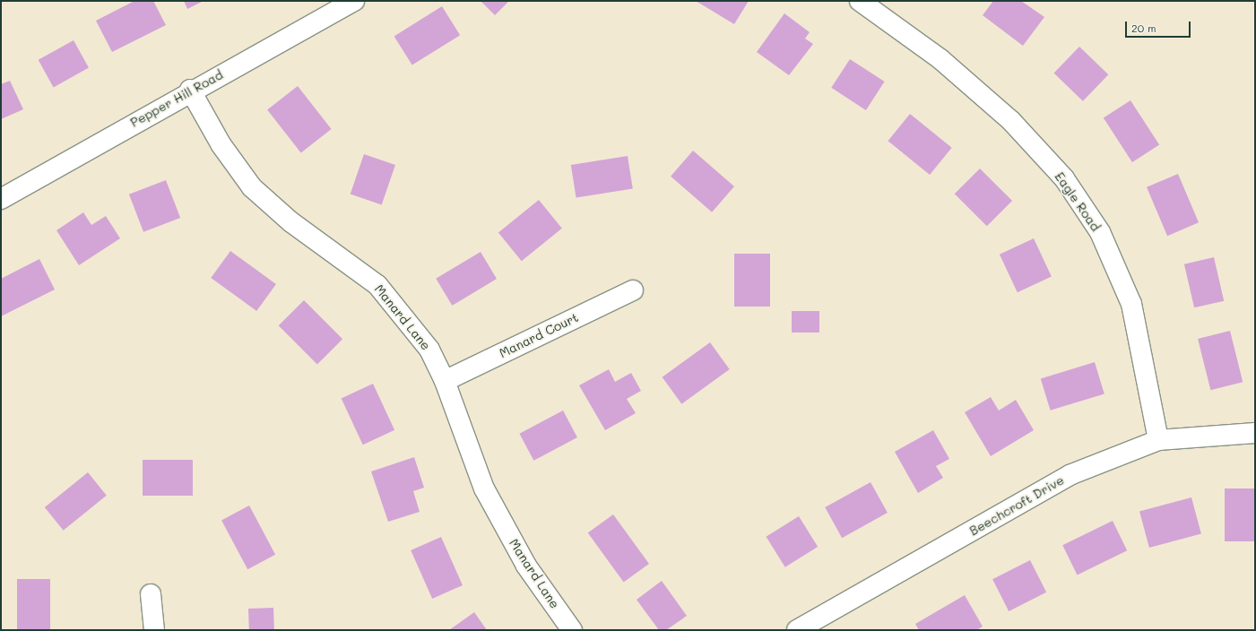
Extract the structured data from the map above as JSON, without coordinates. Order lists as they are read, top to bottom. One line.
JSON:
{"streets":{"street":["Pepper Hill Road","Eagle Road","Manard Lane","Manard Court","Beechcroft Drive"]},"crossings":[["Pepper Hill Road","Manard Lane"],["Eagle Road","Beechcroft Drive"],["Manard Lane","Manard Court"]],"scale_bar":"20 m"}
